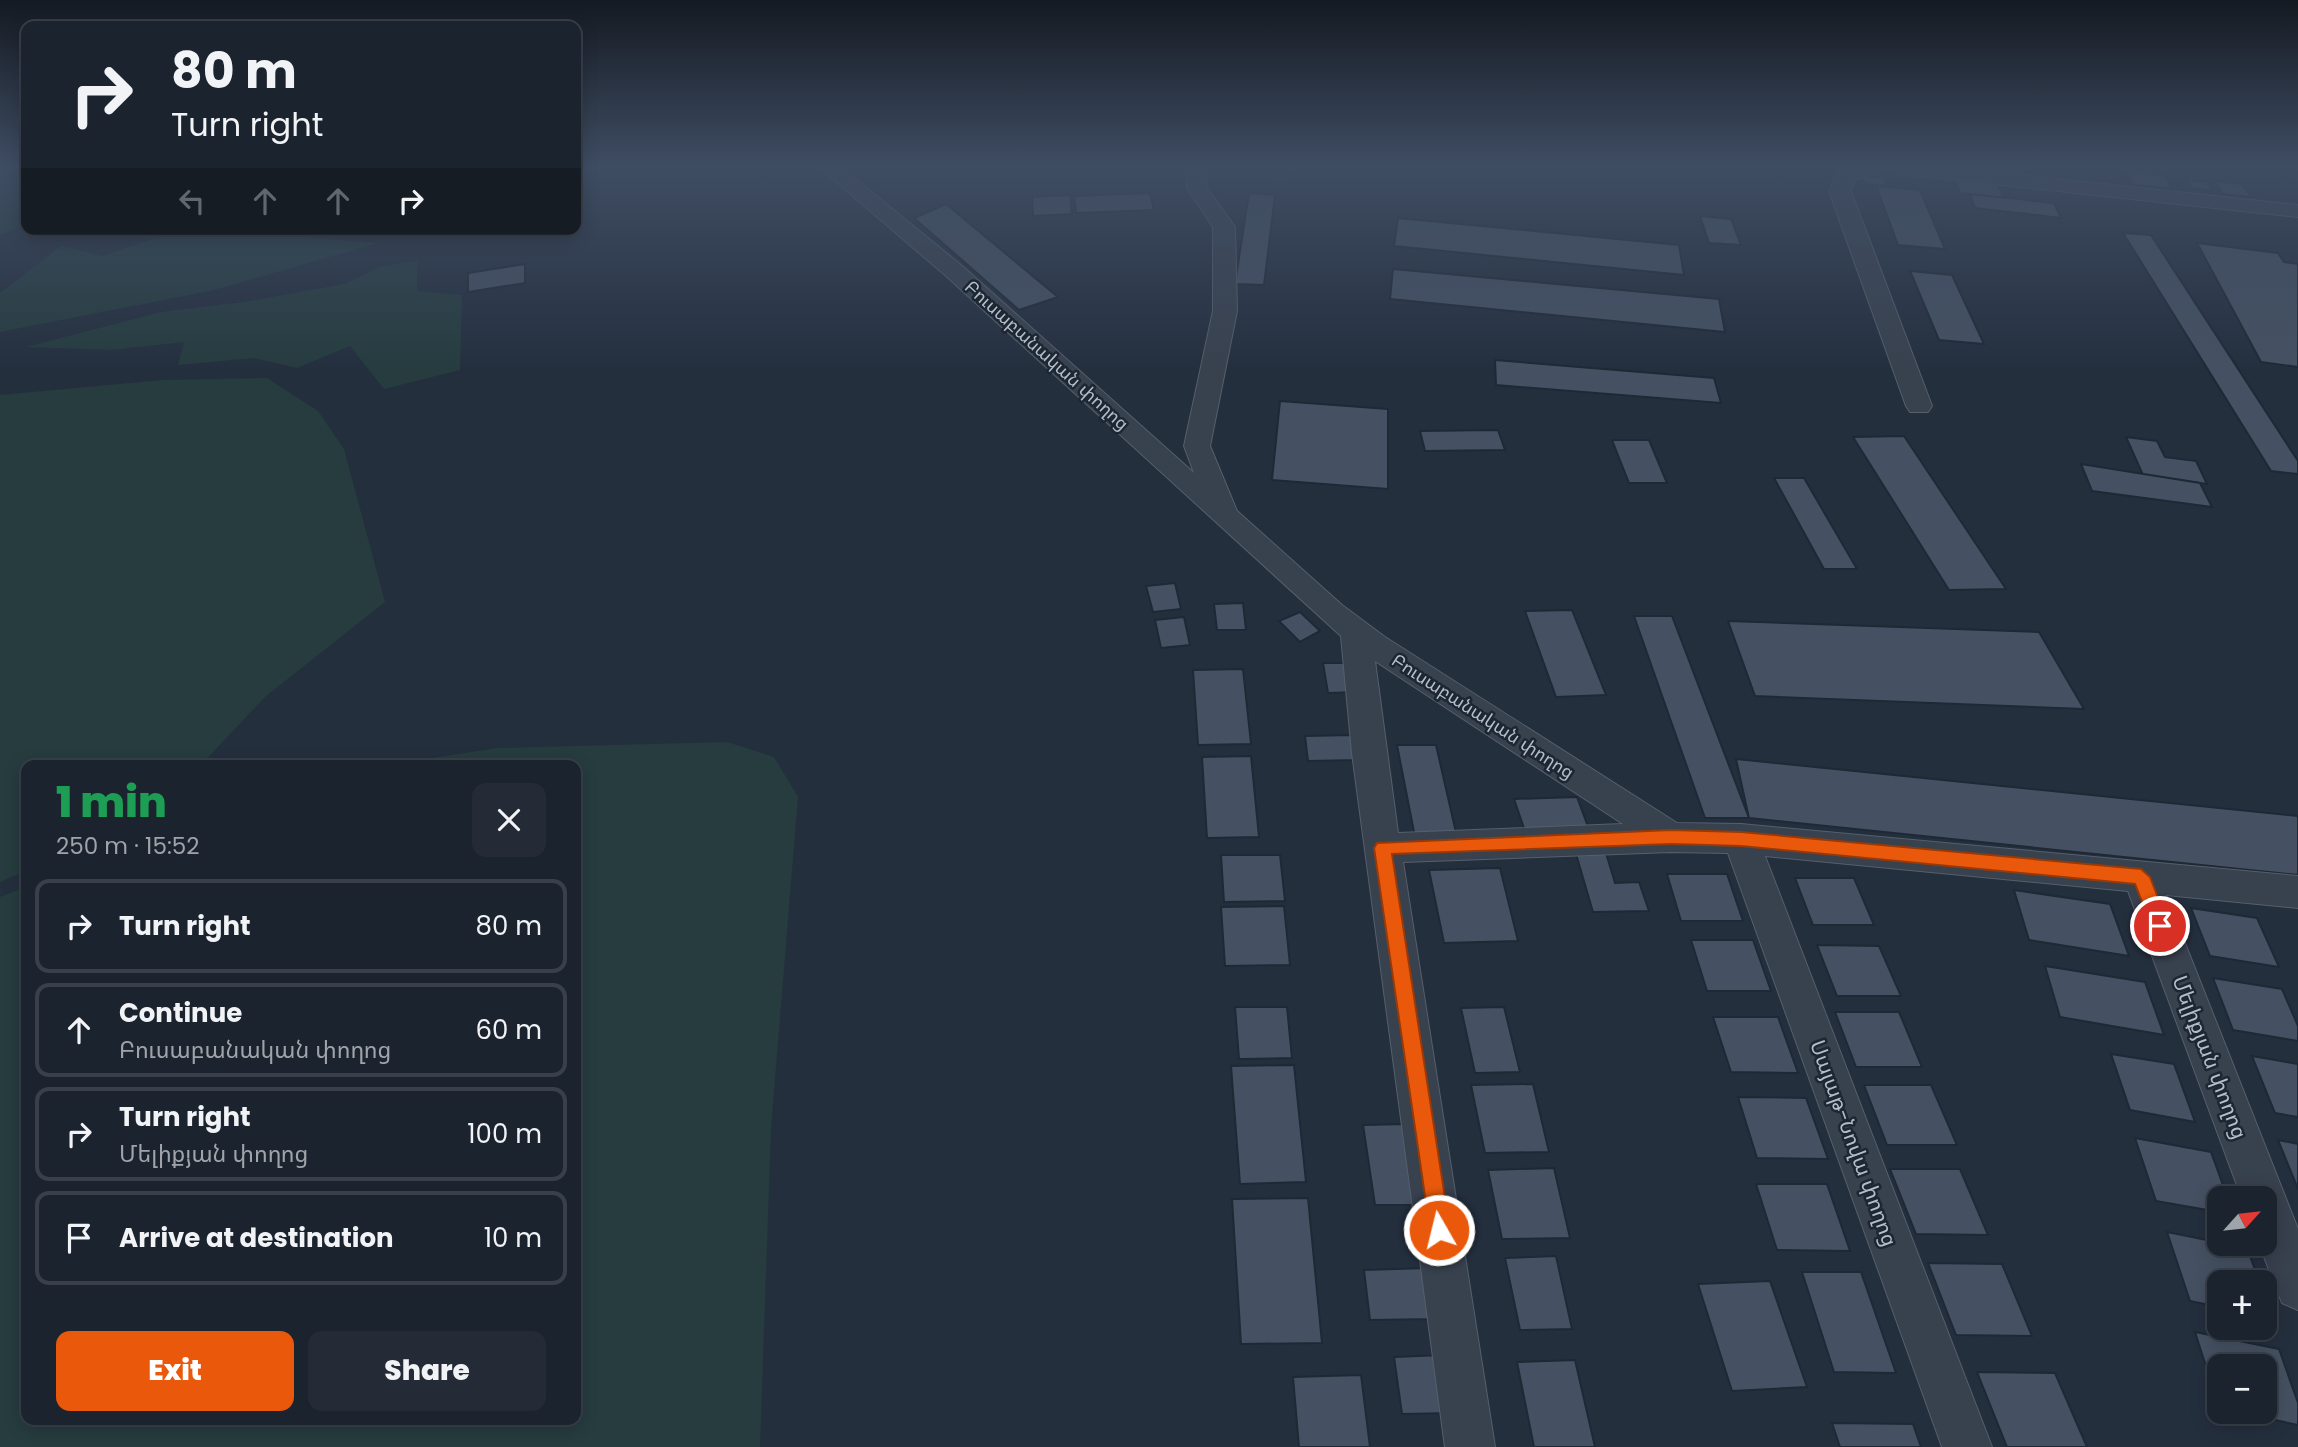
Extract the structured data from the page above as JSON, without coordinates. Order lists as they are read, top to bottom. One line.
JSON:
{"streets":{"street":["Բուսաբանական փողոց","Մելիքյան փողոց","Սայաթ-Նովա փողոց"]},"north":"top right","page":{"turn":["80 m","Turn right"],"heading":["1 min","250 m · 15:52"],"list":[{"name":"Turn right","value":"80 m"},{"name":"Continue","note":"Բուսաբանական փողոց","value":"60 m"},{"name":"Turn right","note":"Մելիքյան փողոց","value":"100 m"},{"name":"Arrive at destination","value":"10 m"}],"map_buttons":["+","−"],"buttons":["Exit","Share"]}}
